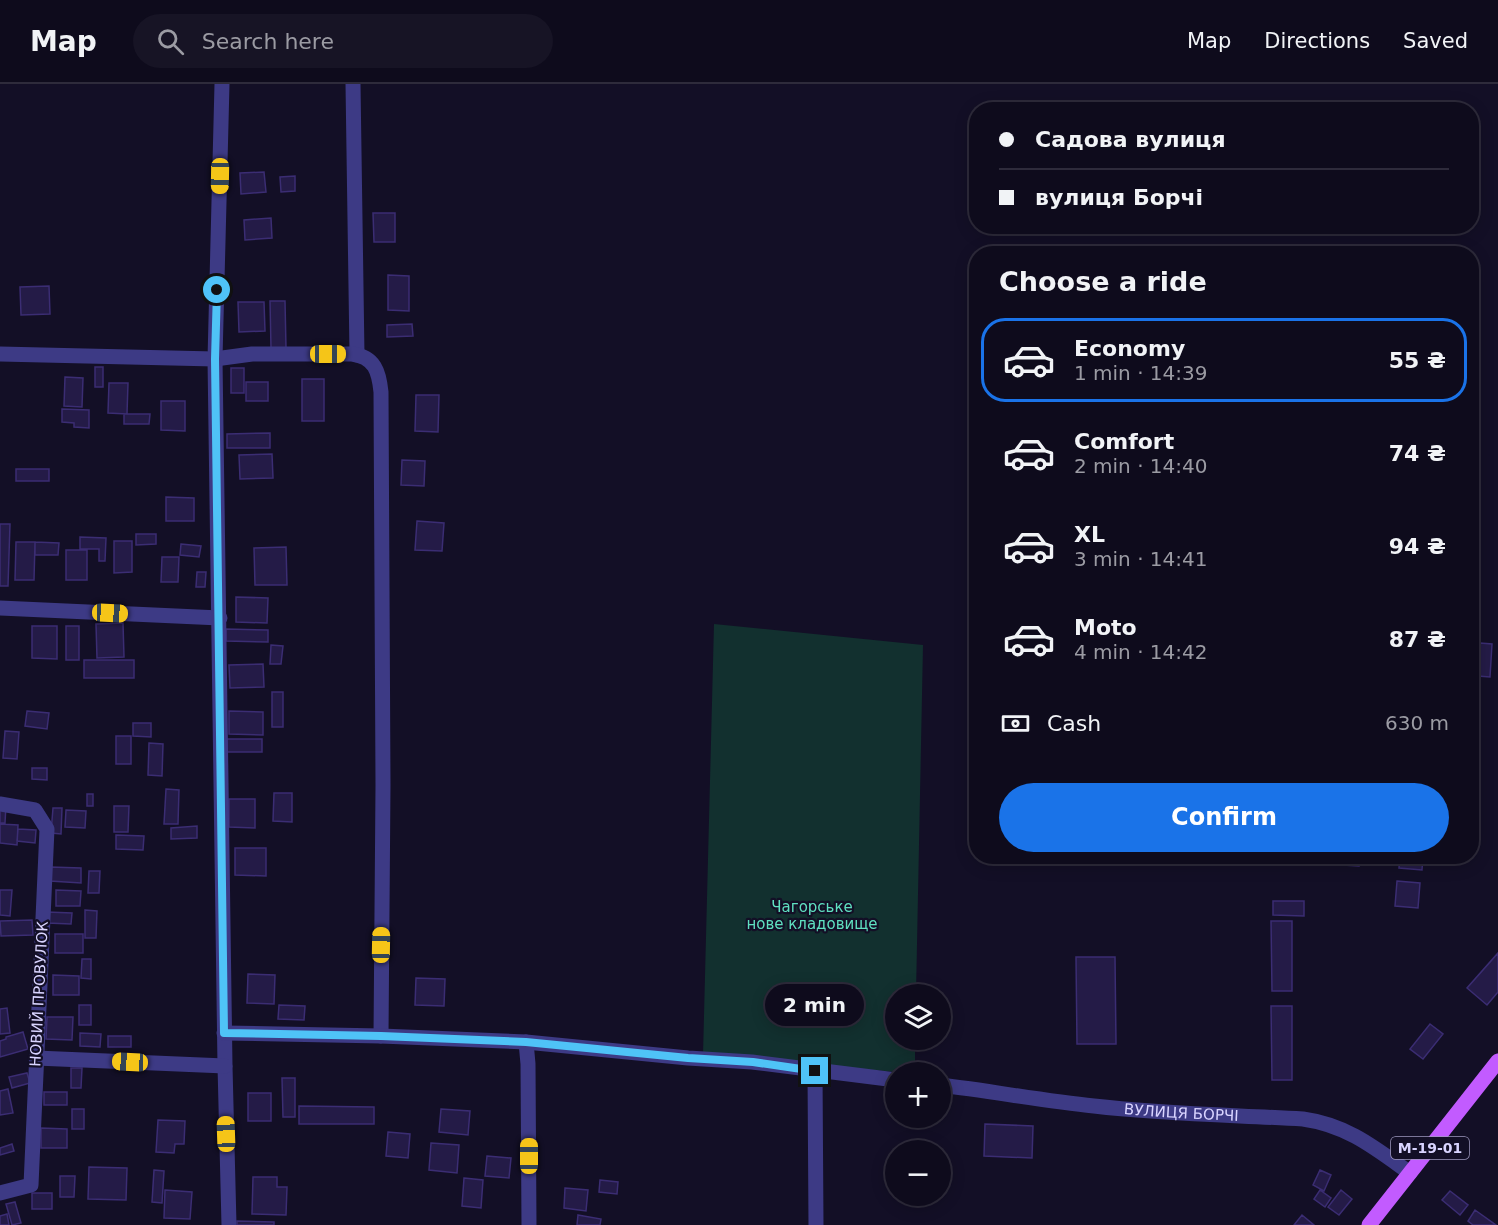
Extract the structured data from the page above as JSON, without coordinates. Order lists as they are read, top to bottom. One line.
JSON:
{"streets":{"main road":["М-19-01"],"street":["НОВИЙ ПРОВУЛОК","ВУЛИЦЯ БОРЧІ"]},"crossings":[["ВУЛИЦЯ БОРЧІ","М-19-01"]],"parks":["Чагорське нове кладовище"],"page":{"header":"Map","search":"Search here","nav":["Map","Directions","Saved"],"banner":["Садова вулиця","вулиця Борчі"],"heading":"Choose a ride","list":[{"name":"Economy","note":"1 min · 14:39","value":"55 ₴"},{"name":"Comfort","note":"2 min · 14:40","value":"74 ₴"},{"name":"XL","note":"3 min · 14:41","value":"94 ₴"},{"name":"Moto","note":"4 min · 14:42","value":"87 ₴"}],"pay":["Cash","630 m"],"buttons":"Confirm","map_buttons":["+","−"],"bubble":"2 min"}}
